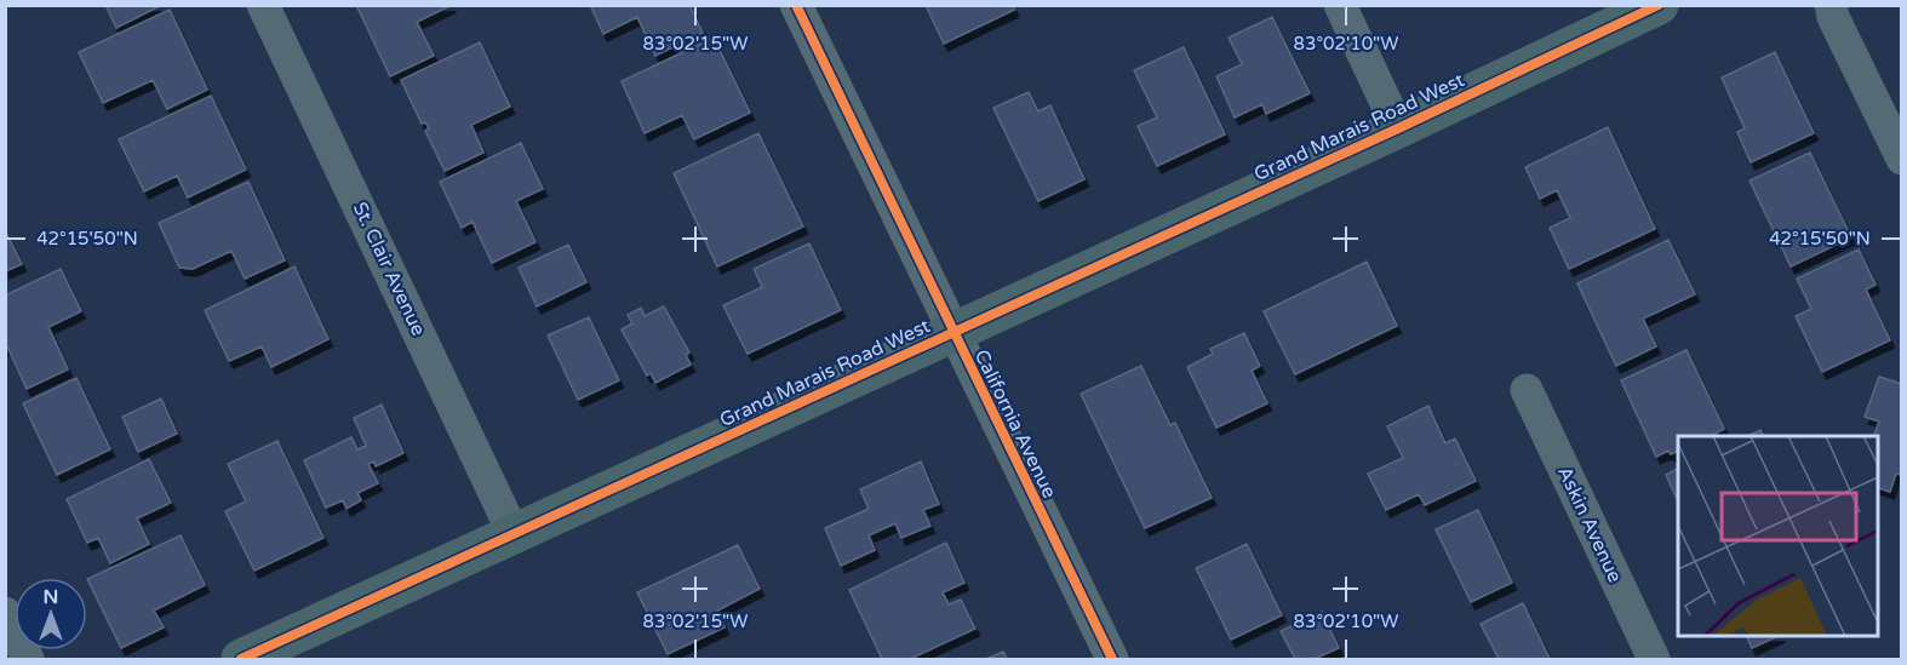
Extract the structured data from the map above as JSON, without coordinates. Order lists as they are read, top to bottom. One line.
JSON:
{"streets":{"street":["Grand Marais Road West","St. Clair Avenue","California Avenue","Askin Avenue"]},"crossings":[["Grand Marais Road West","St. Clair Avenue"],["Grand Marais Road West","California Avenue"]],"north":"top","coordinates":["83°02'15\"W","83°02'10\"W","42°15'50\"N"]}
